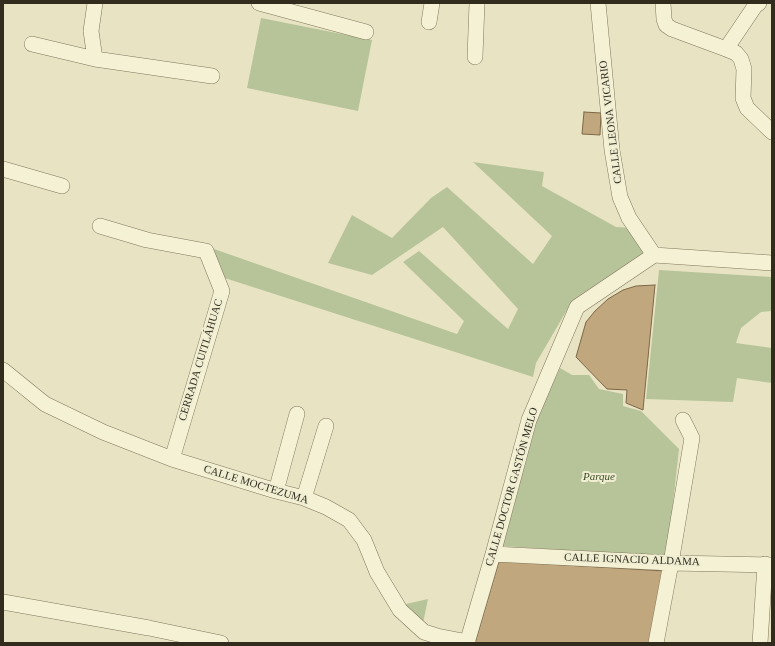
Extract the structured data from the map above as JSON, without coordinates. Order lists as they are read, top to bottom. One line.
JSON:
{"streets":{"street":["CALLE LEONA VICARIO","CERRADA CUITLÁHUAC","CALLE MOCTEZUMA","CALLE DOCTOR GASTÓN MELO","CALLE IGNACIO ALDAMA"]},"crossings":[["CALLE LEONA VICARIO","CALLE DOCTOR GASTÓN MELO"],["CERRADA CUITLÁHUAC","CALLE MOCTEZUMA"],["CALLE MOCTEZUMA","CALLE DOCTOR GASTÓN MELO"],["CALLE DOCTOR GASTÓN MELO","CALLE IGNACIO ALDAMA"]],"parks":["Parque"]}
